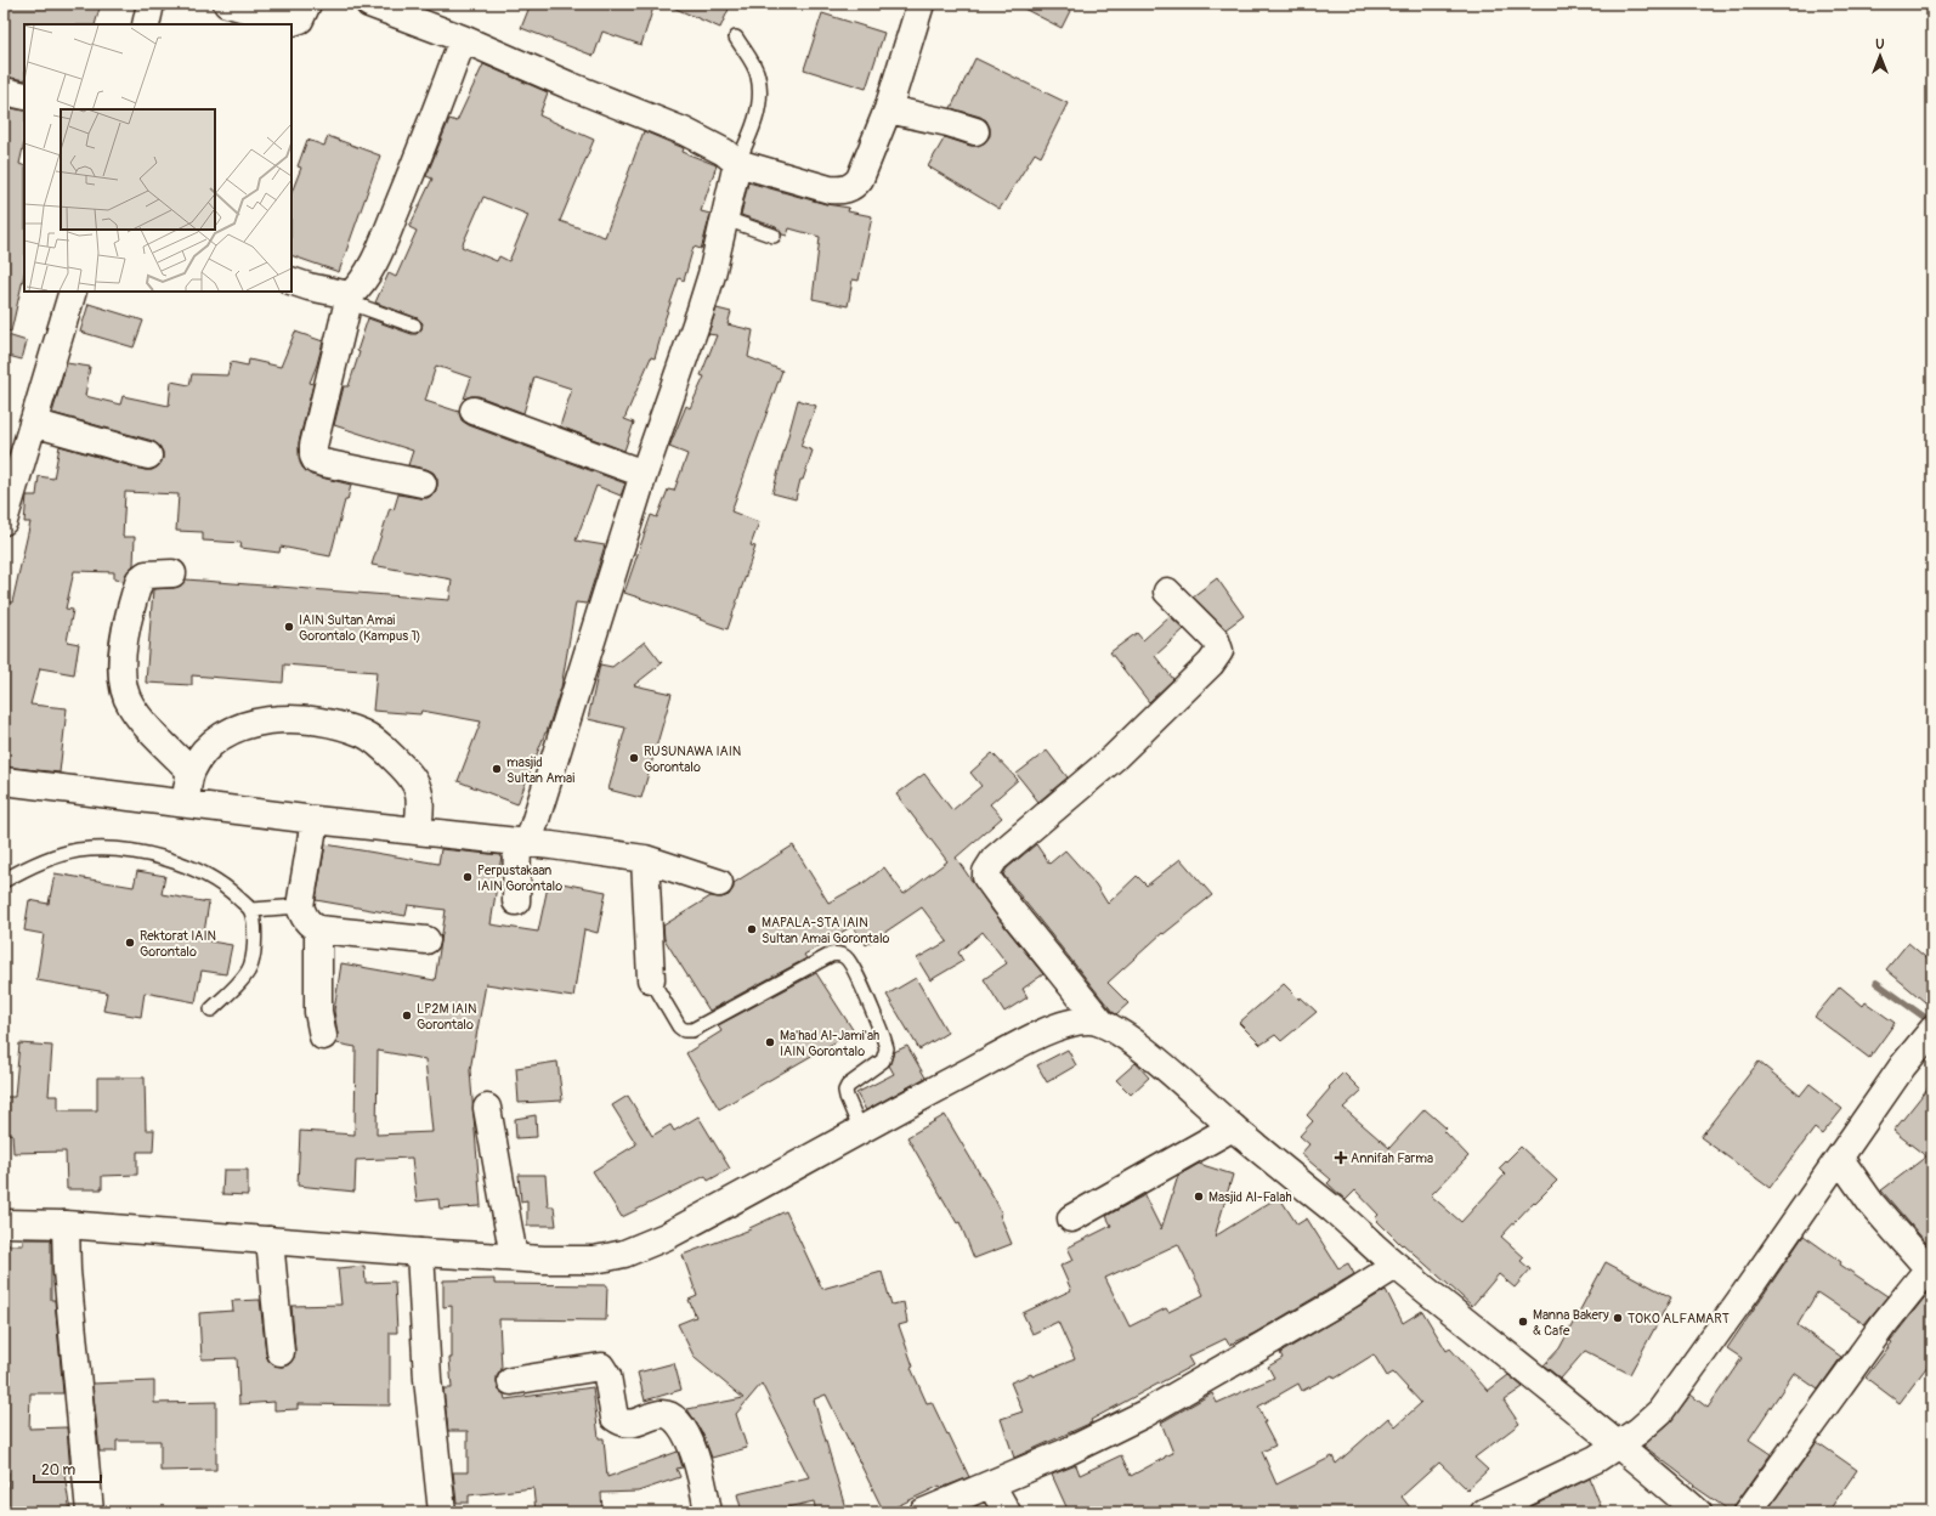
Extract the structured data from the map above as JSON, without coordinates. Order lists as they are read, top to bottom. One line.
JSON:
{"places":{"other":["IAIN Sultan Amai Gorontalo (Kampus 1)","RUSUNAWA IAIN Gorontalo","masjid Sultan Amai","Perpustakaan IAIN Gorontalo","MAPALA-STA IAIN Sultan Amai Gorontalo","Rektorat IAIN Gorontalo","LP2M IAIN Gorontalo","Ma'had Al-Jami'ah IAIN Gorontalo","Masjid Al-Falah","TOKO ALFAMART","Manna Bakery & Cafe"],"health":["Annifah Farma"]},"scale_bar":"20 m","north":"top"}
